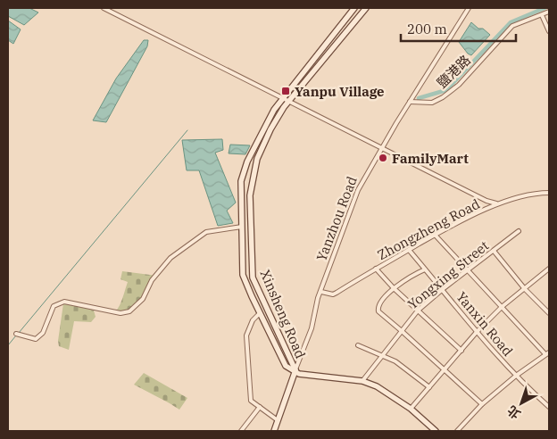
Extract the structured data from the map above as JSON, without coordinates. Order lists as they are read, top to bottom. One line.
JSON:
{"streets":{"street":["鹽港路","Yanzhou Road","Zhongzheng Road","Yongxing Street","Xinsheng Road","Yanxin Road"]},"crossings":[["鹽港路","Yanzhou Road"],["Yanzhou Road","Zhongzheng Road"],["Yanzhou Road","Xinsheng Road"],["Zhongzheng Road","Yanxin Road"],["Yongxing Street","Xinsheng Road"],["Yongxing Street","Yanxin Road"]],"places":{"transit":["Yanpu Village"],"other":["FamilyMart"]},"scale_bar":"200 m","north":"bottom left"}
